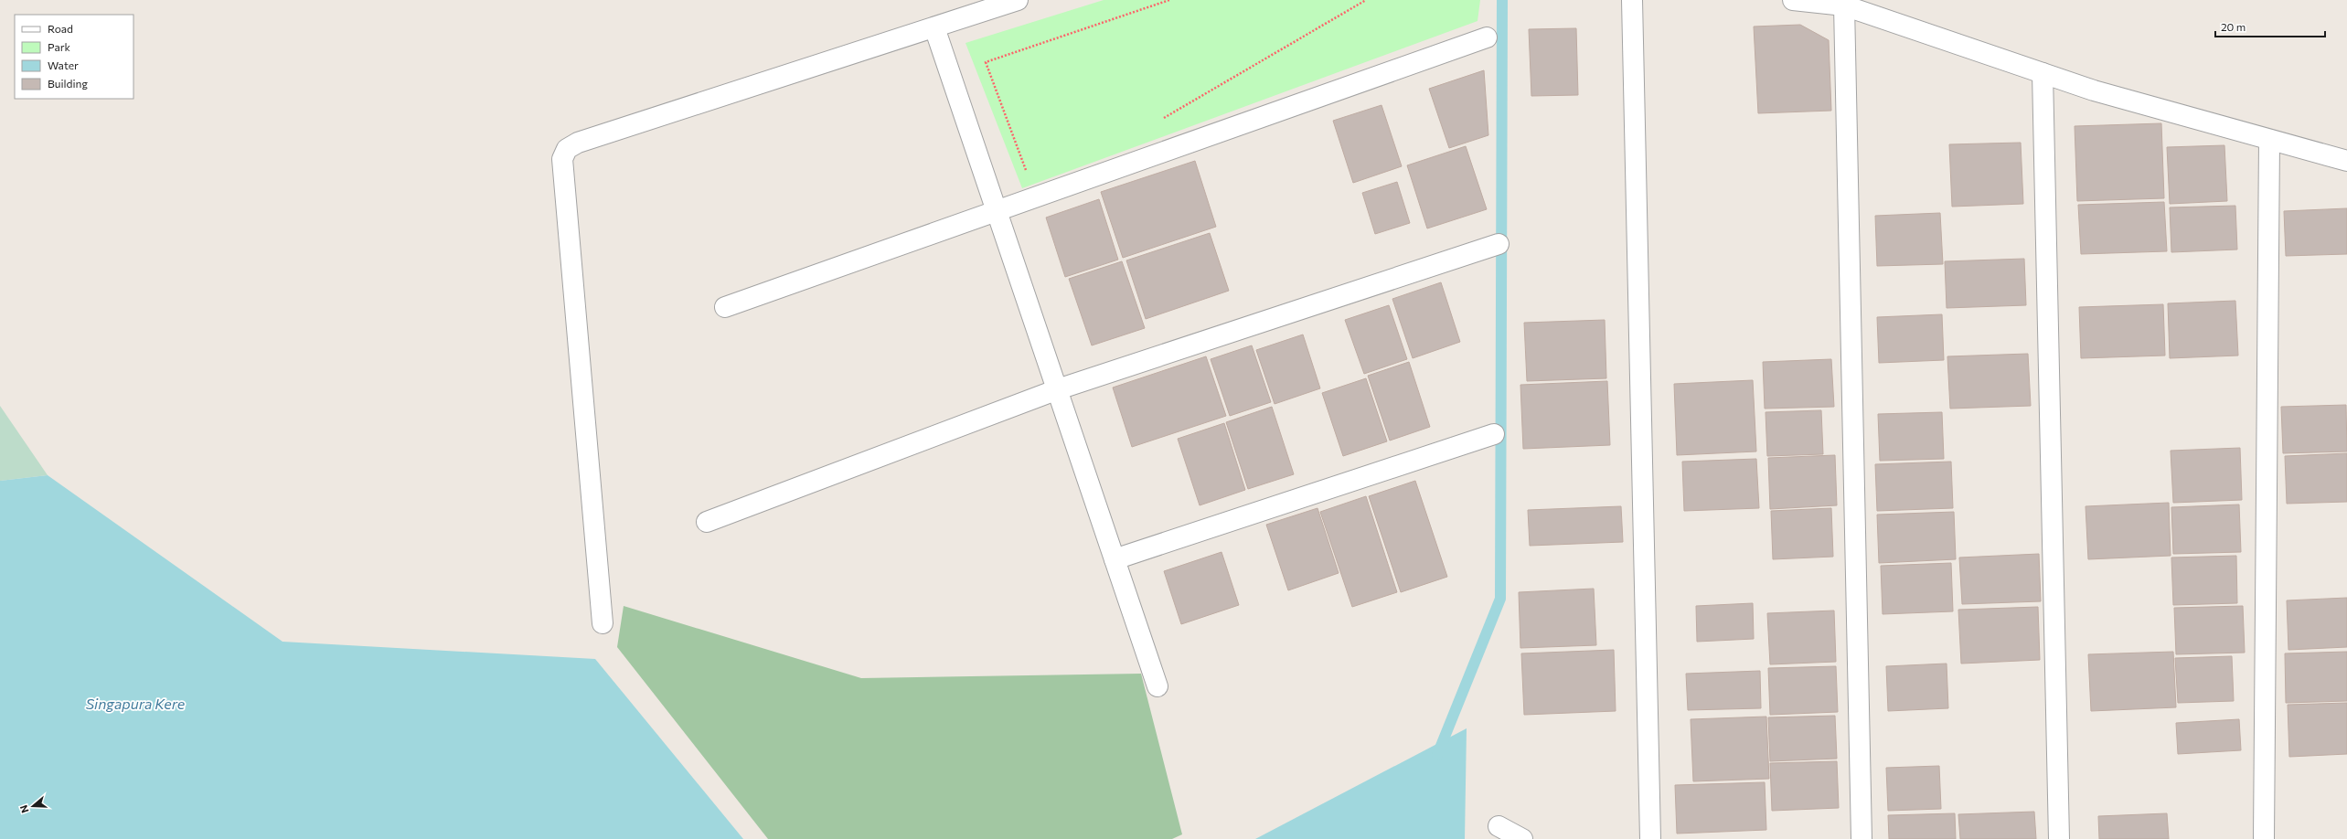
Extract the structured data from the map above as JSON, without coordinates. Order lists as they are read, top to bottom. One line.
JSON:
{"water":["Singapura Kere"],"legend":["Road","Park","Water","Building"],"scale_bar":"20 m","north":"left"}
